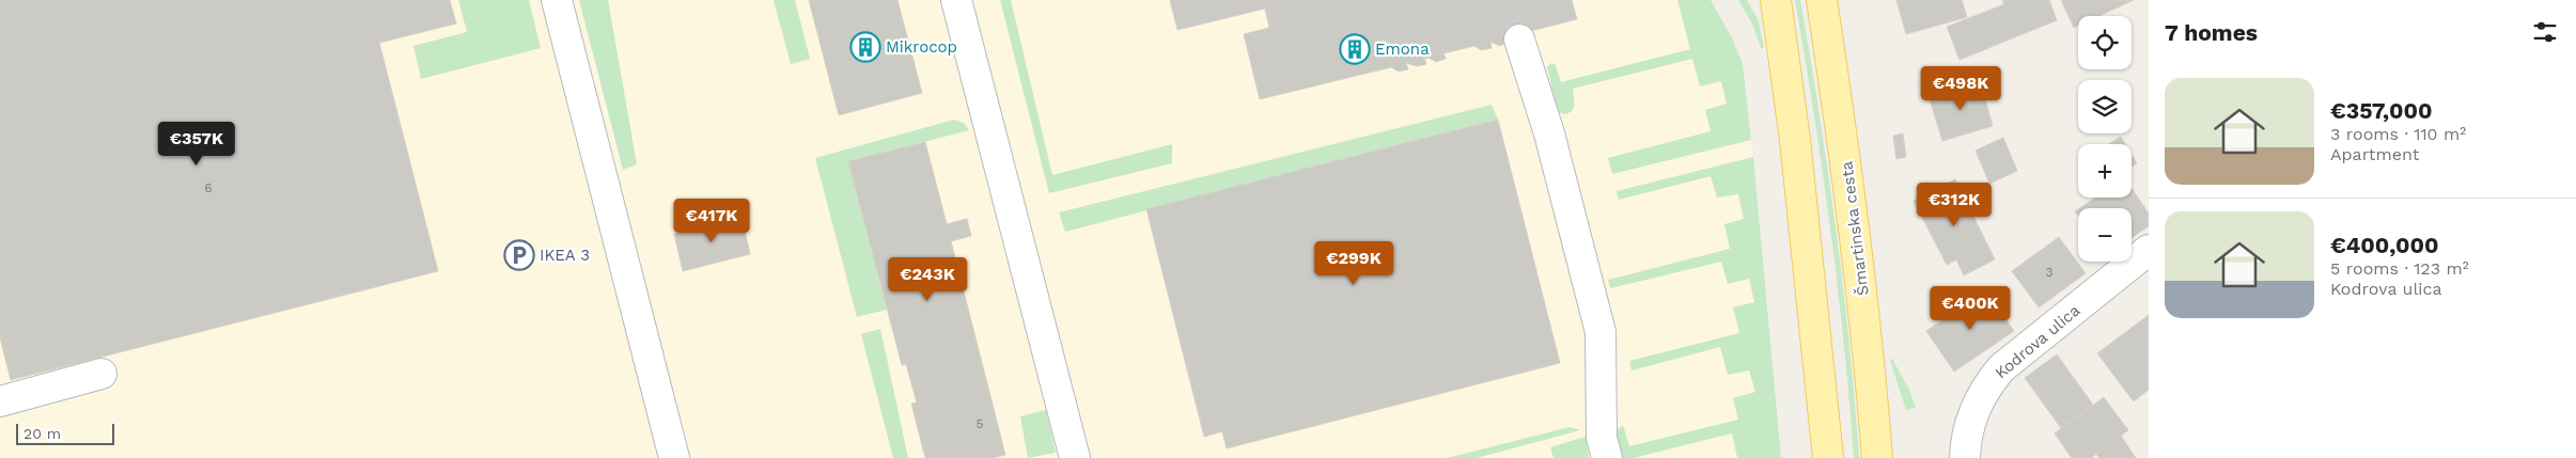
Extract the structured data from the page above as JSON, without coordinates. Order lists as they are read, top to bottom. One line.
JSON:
{"streets":{"main road":["Šmartinska cesta"],"street":["Kodrova ulica"]},"places":{"building":["Mikrocop","Emona"],"parking":["IKEA 3"]},"house_numbers":["6","3","5"],"scale_bar":"20 m","page":{"heading":"7 homes","map_buttons":["+","−"],"list":[{"name":"€357,000","note":"3 rooms · 110 m² · Apartment"},{"name":"€400,000","note":"5 rooms · 123 m² · Kodrova ulica"}],"price":["€498K","€357K","€312K","€417K","€299K","€243K","€400K"],"scale":"20 m"}}
